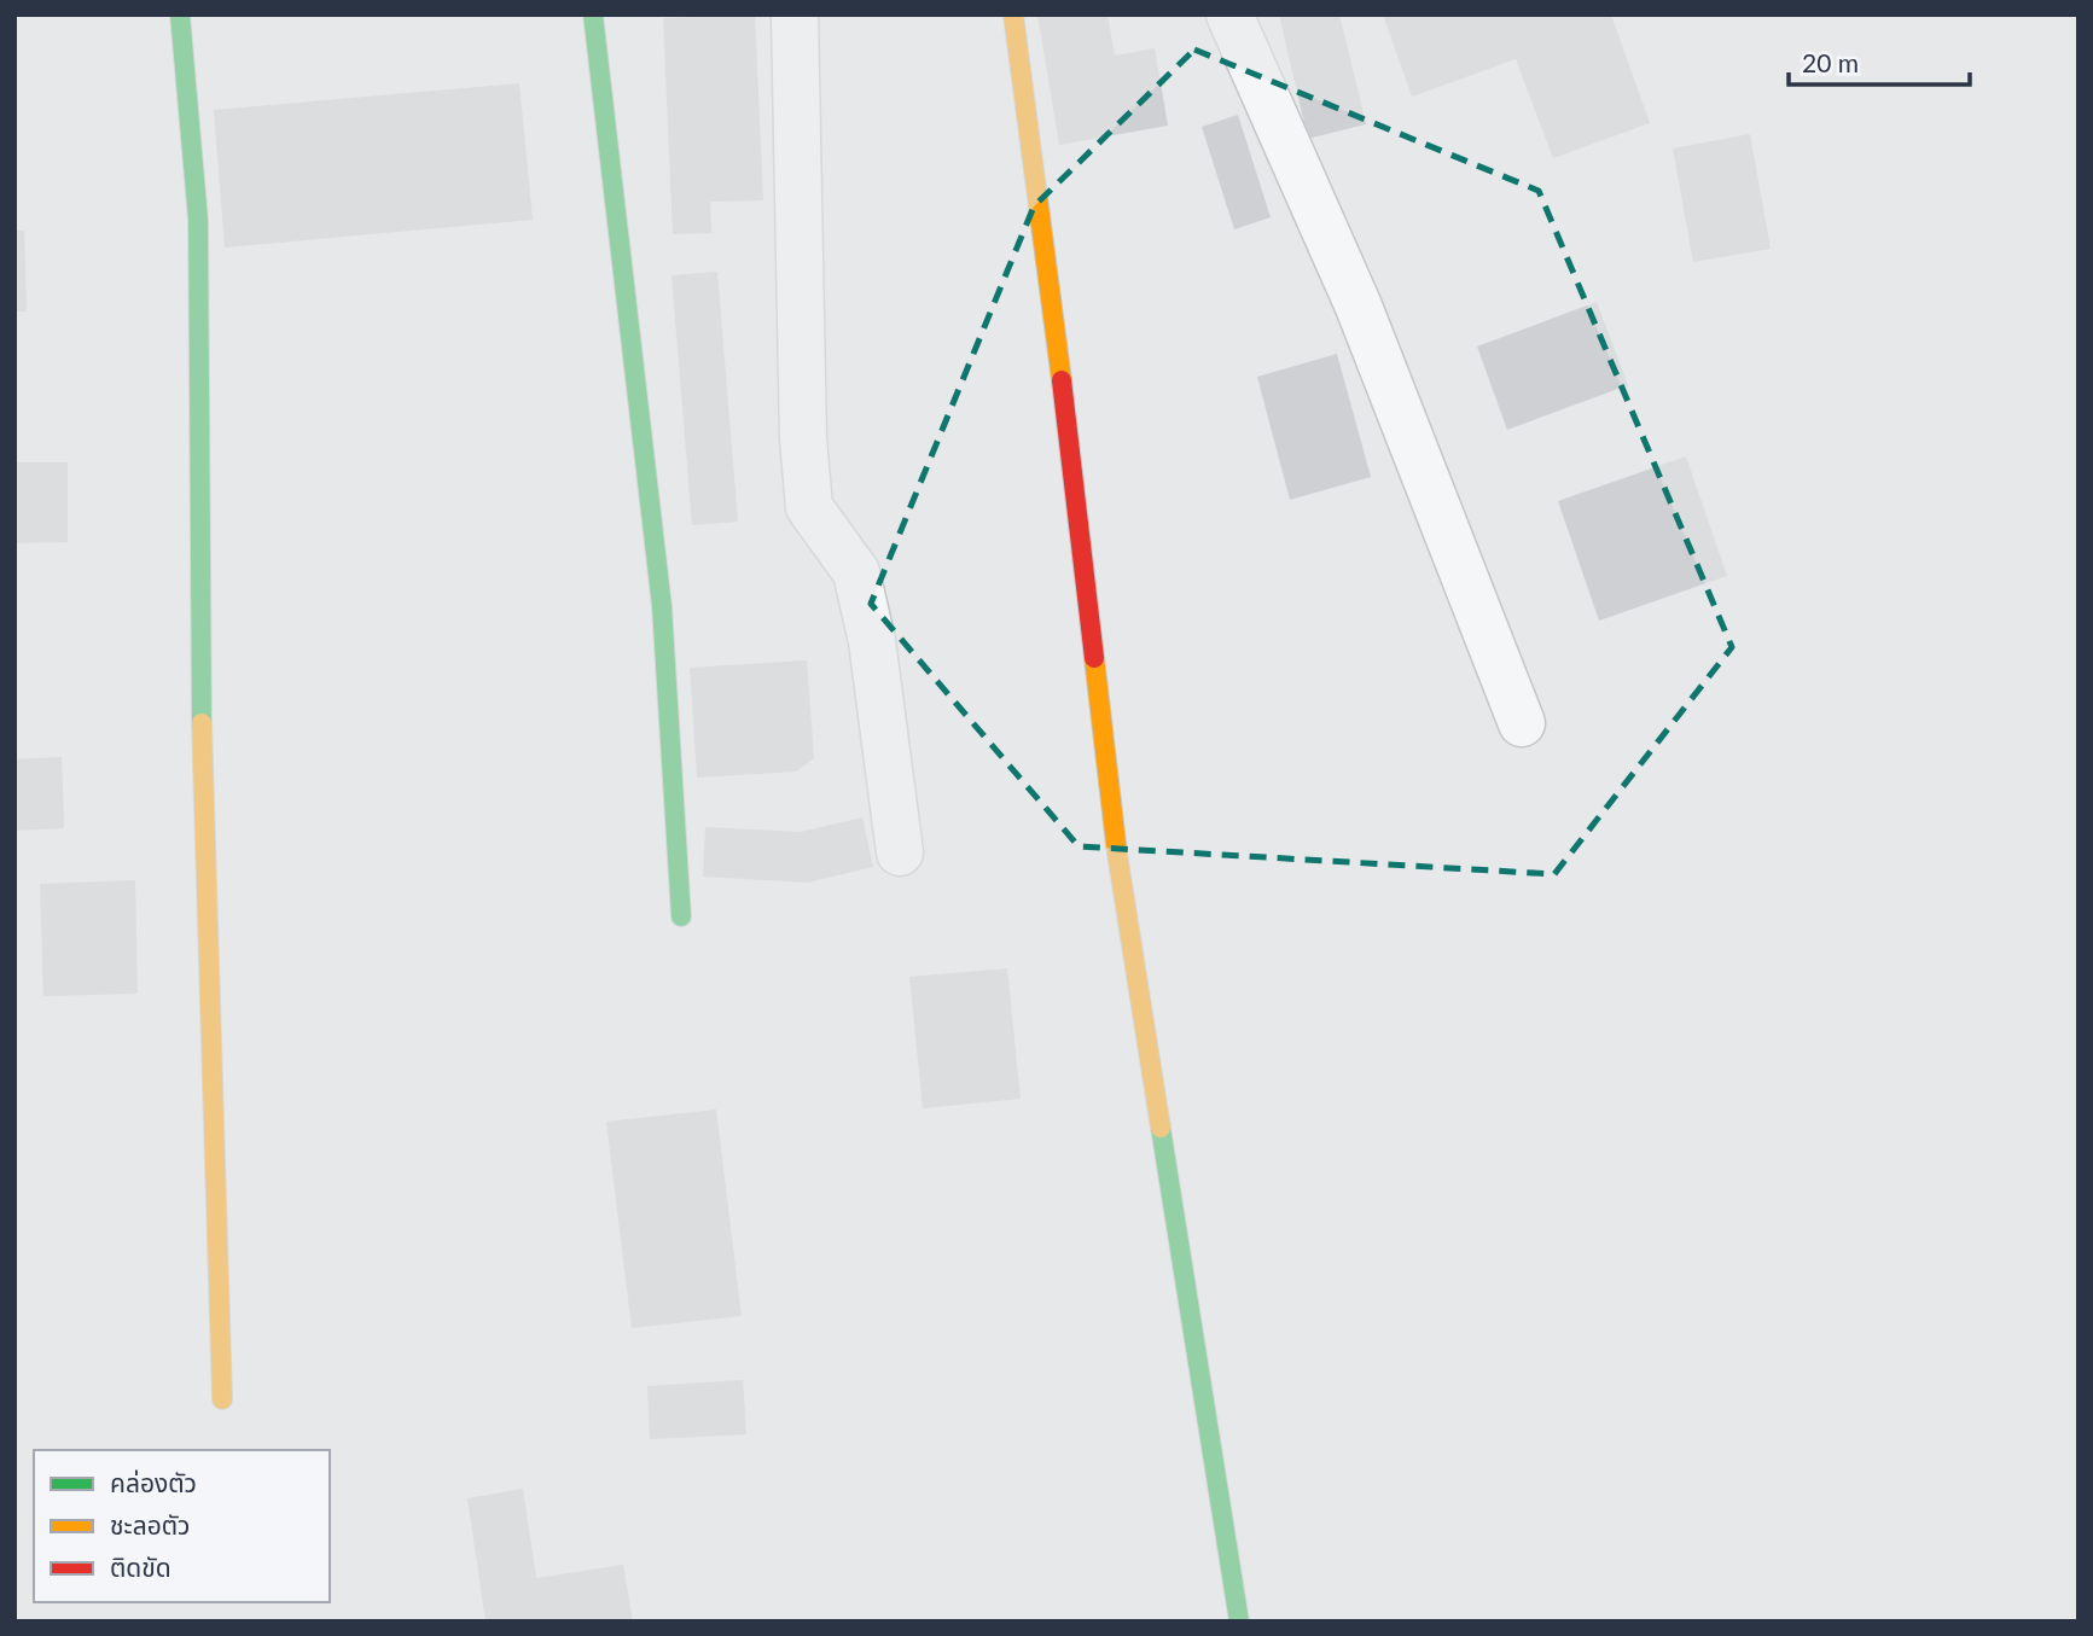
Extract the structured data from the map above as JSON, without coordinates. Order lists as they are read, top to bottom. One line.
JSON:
{"legend":["คล่องตัว","ชะลอตัว","ติดขัด"],"scale_bar":"20 m"}
